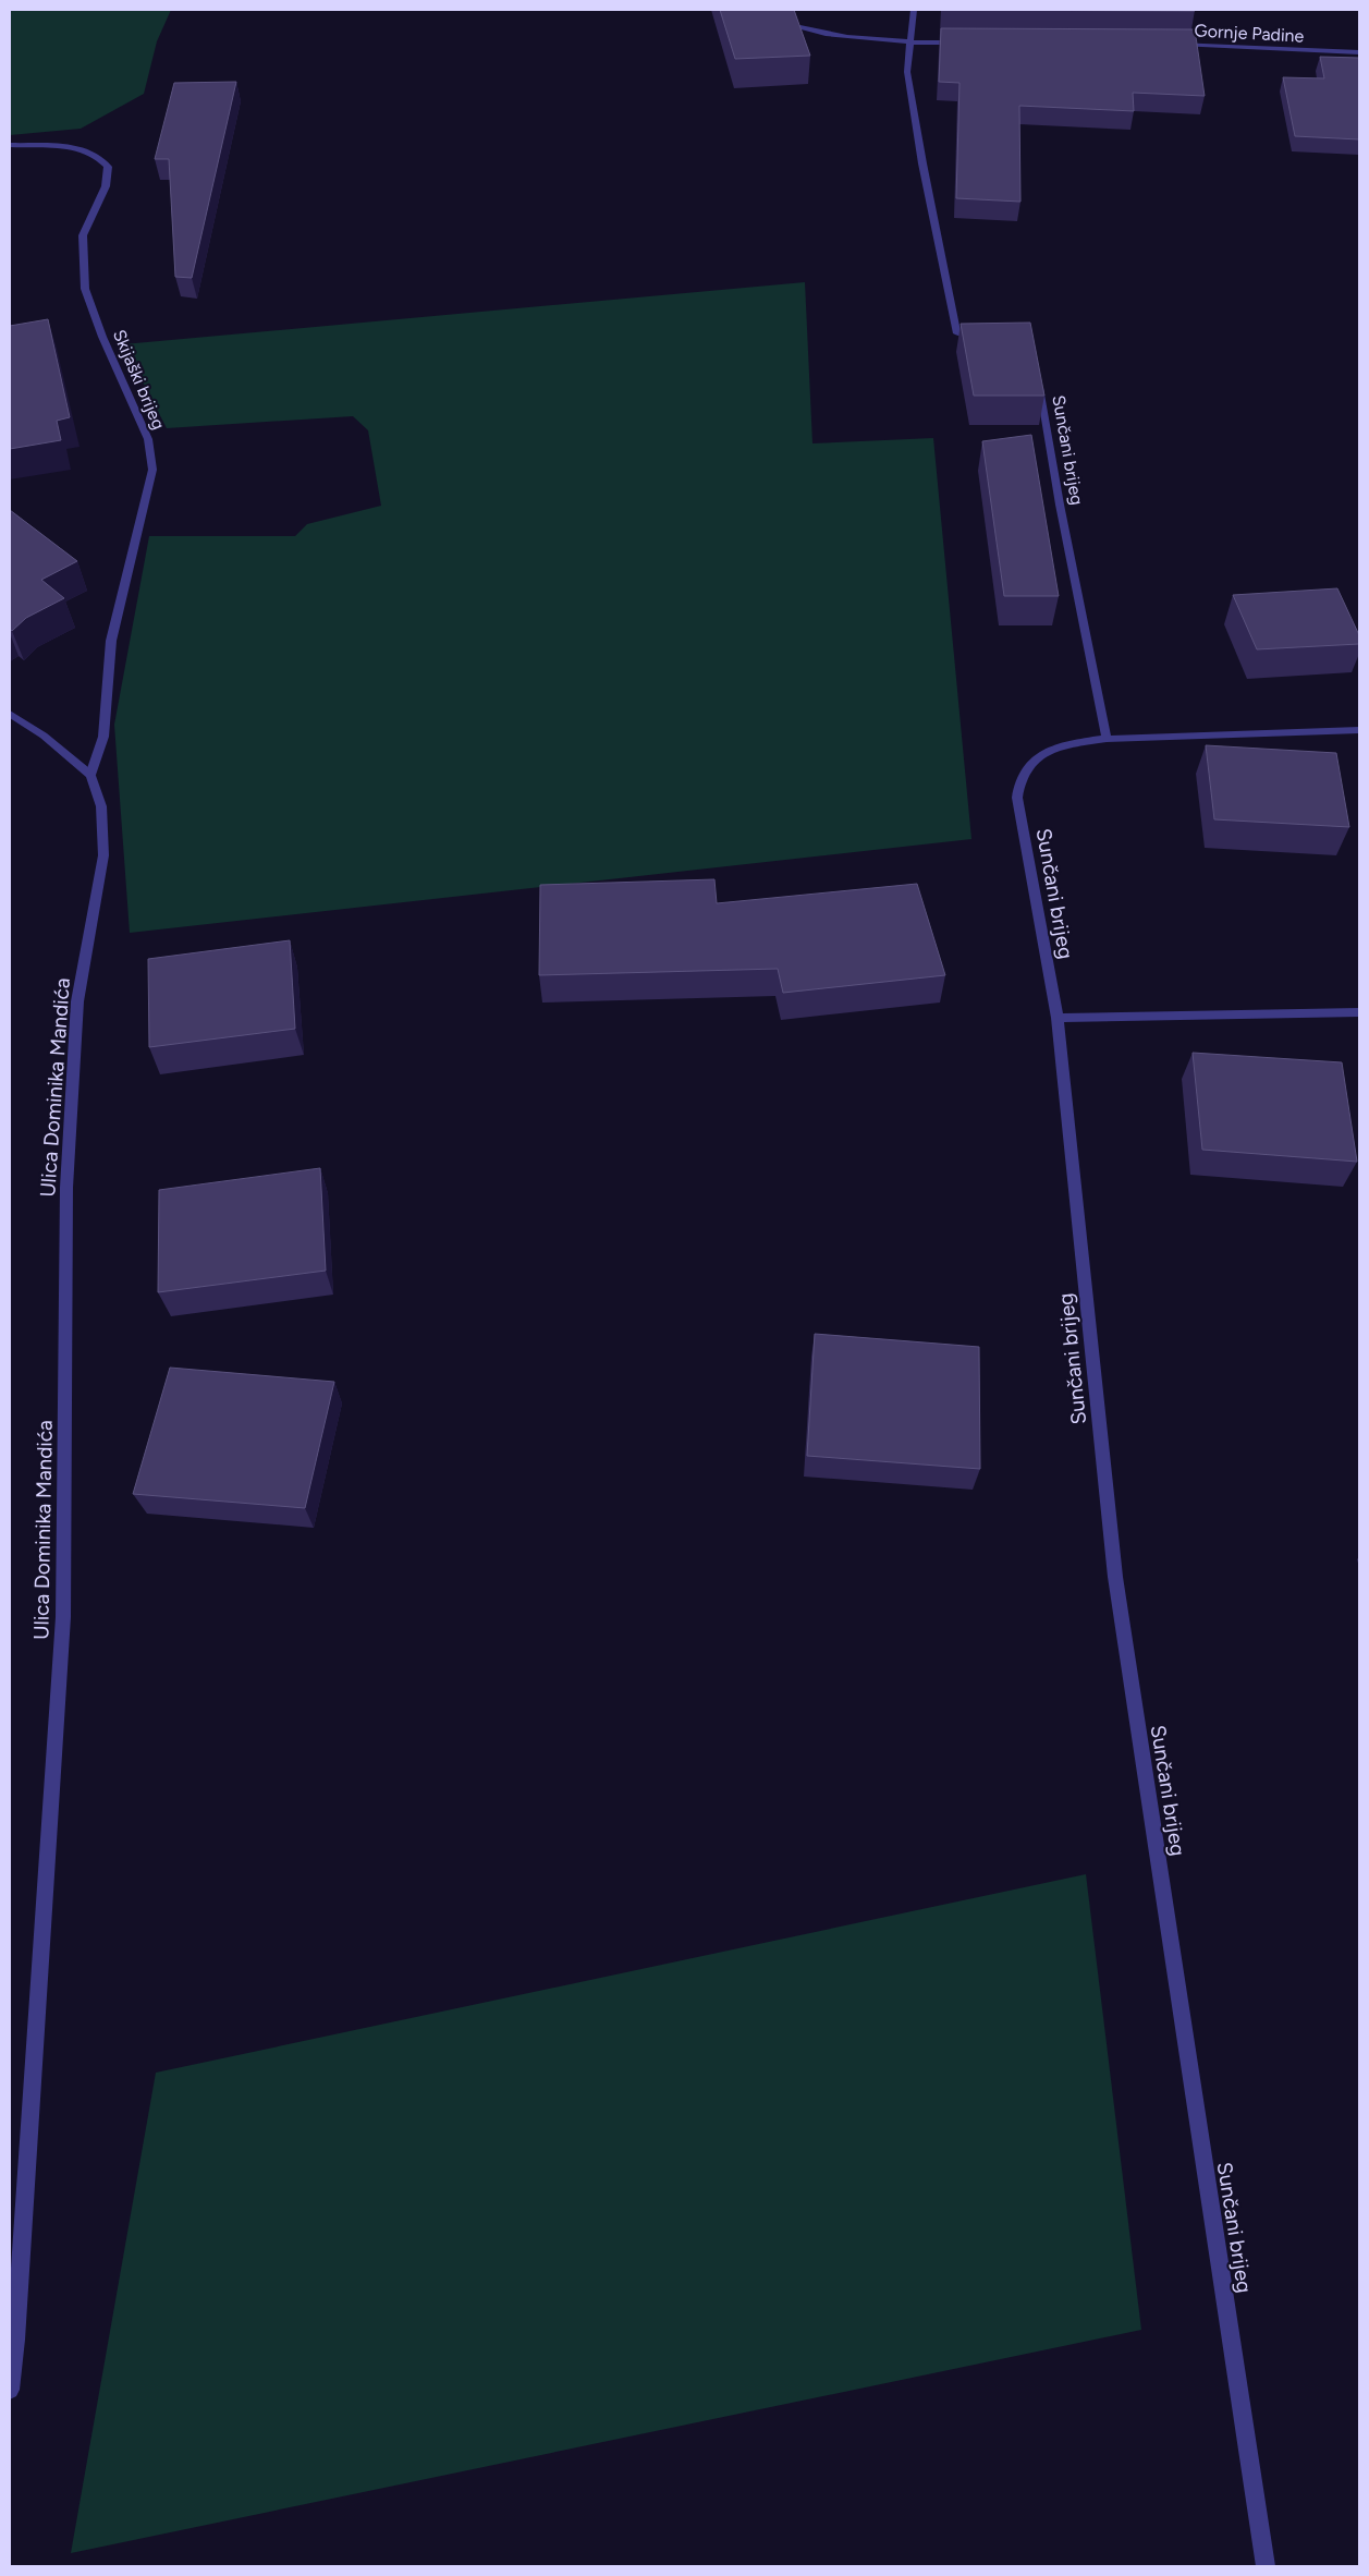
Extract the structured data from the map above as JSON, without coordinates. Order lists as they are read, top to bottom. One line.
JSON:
{"streets":{"street":["Gornje Padine","Skijaški brijeg","Sunčani brijeg","Ulica Dominika Mandića"]},"crossings":[["Skijaški brijeg","Ulica Dominika Mandića"]]}
